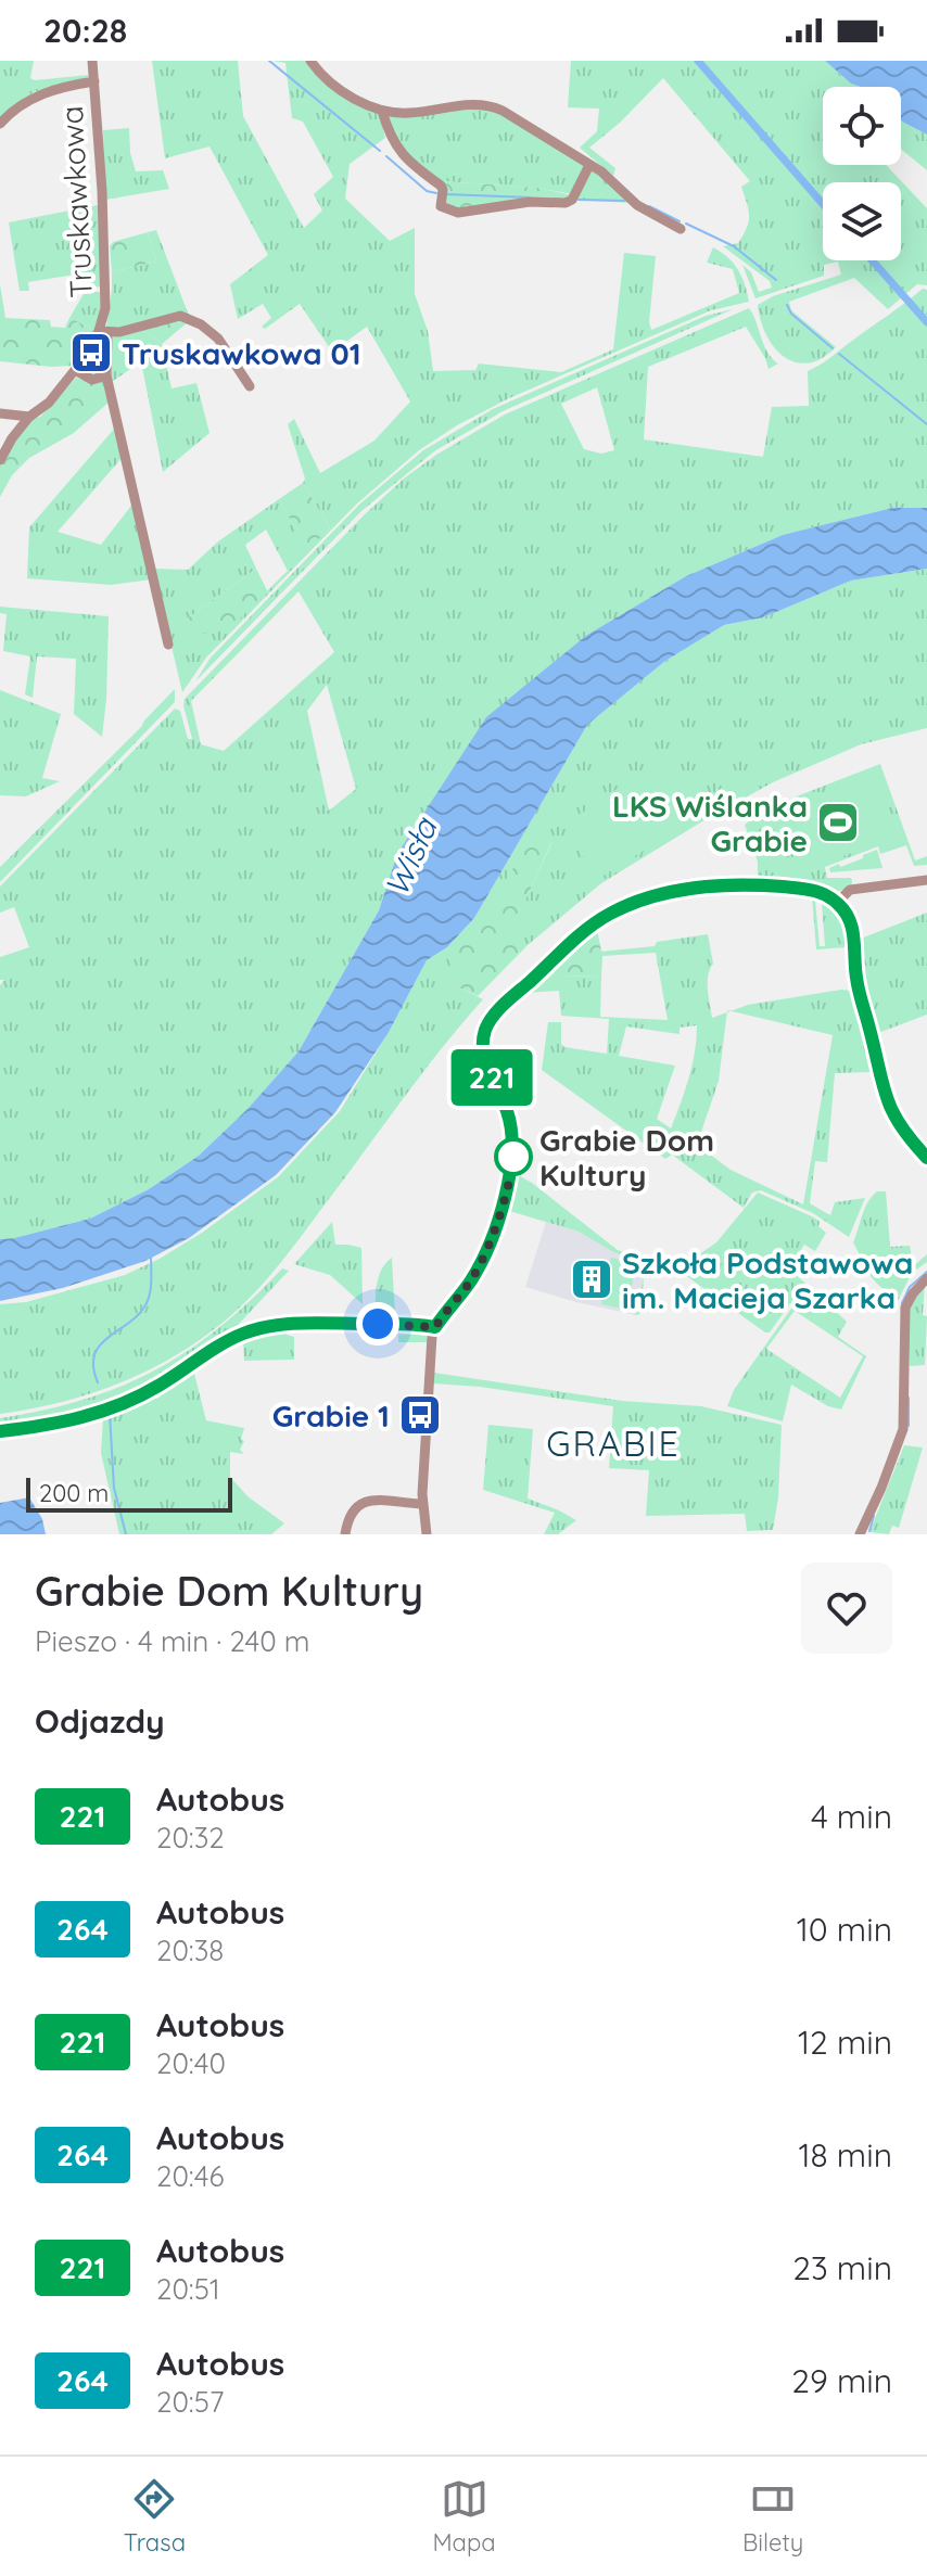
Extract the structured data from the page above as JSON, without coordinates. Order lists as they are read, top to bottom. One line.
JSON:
{"streets":{"street":["Truskawkowa"]},"districts":["GRABIE"],"water":["Wisła"],"places":{"bus stop":["Truskawkowa 01","Grabie 1"],"sports":["LKS Wiślanka Grabie"],"other":["Grabie Dom Kultury"],"building":["Szkoła Podstawowa im. Macieja Szarka"]},"lines":["bus line 221"],"scale_bar":"200 m","page":{"status":"20:28","on_map":"221","scale":"200 m","heading":[["Grabie Dom Kultury","Pieszo · 4 min · 240 m"],"Odjazdy"],"list":[{"mark":"221","name":"Autobus","note":"20:32","value":"4 min"},{"mark":"264","name":"Autobus","note":"20:38","value":"10 min"},{"mark":"221","name":"Autobus","note":"20:40","value":"12 min"},{"mark":"264","name":"Autobus","note":"20:46","value":"18 min"},{"mark":"221","name":"Autobus","note":"20:51","value":"23 min"},{"mark":"264","name":"Autobus","note":"20:57","value":"29 min"}],"tabs":["Trasa","Mapa","Bilety"]}}
